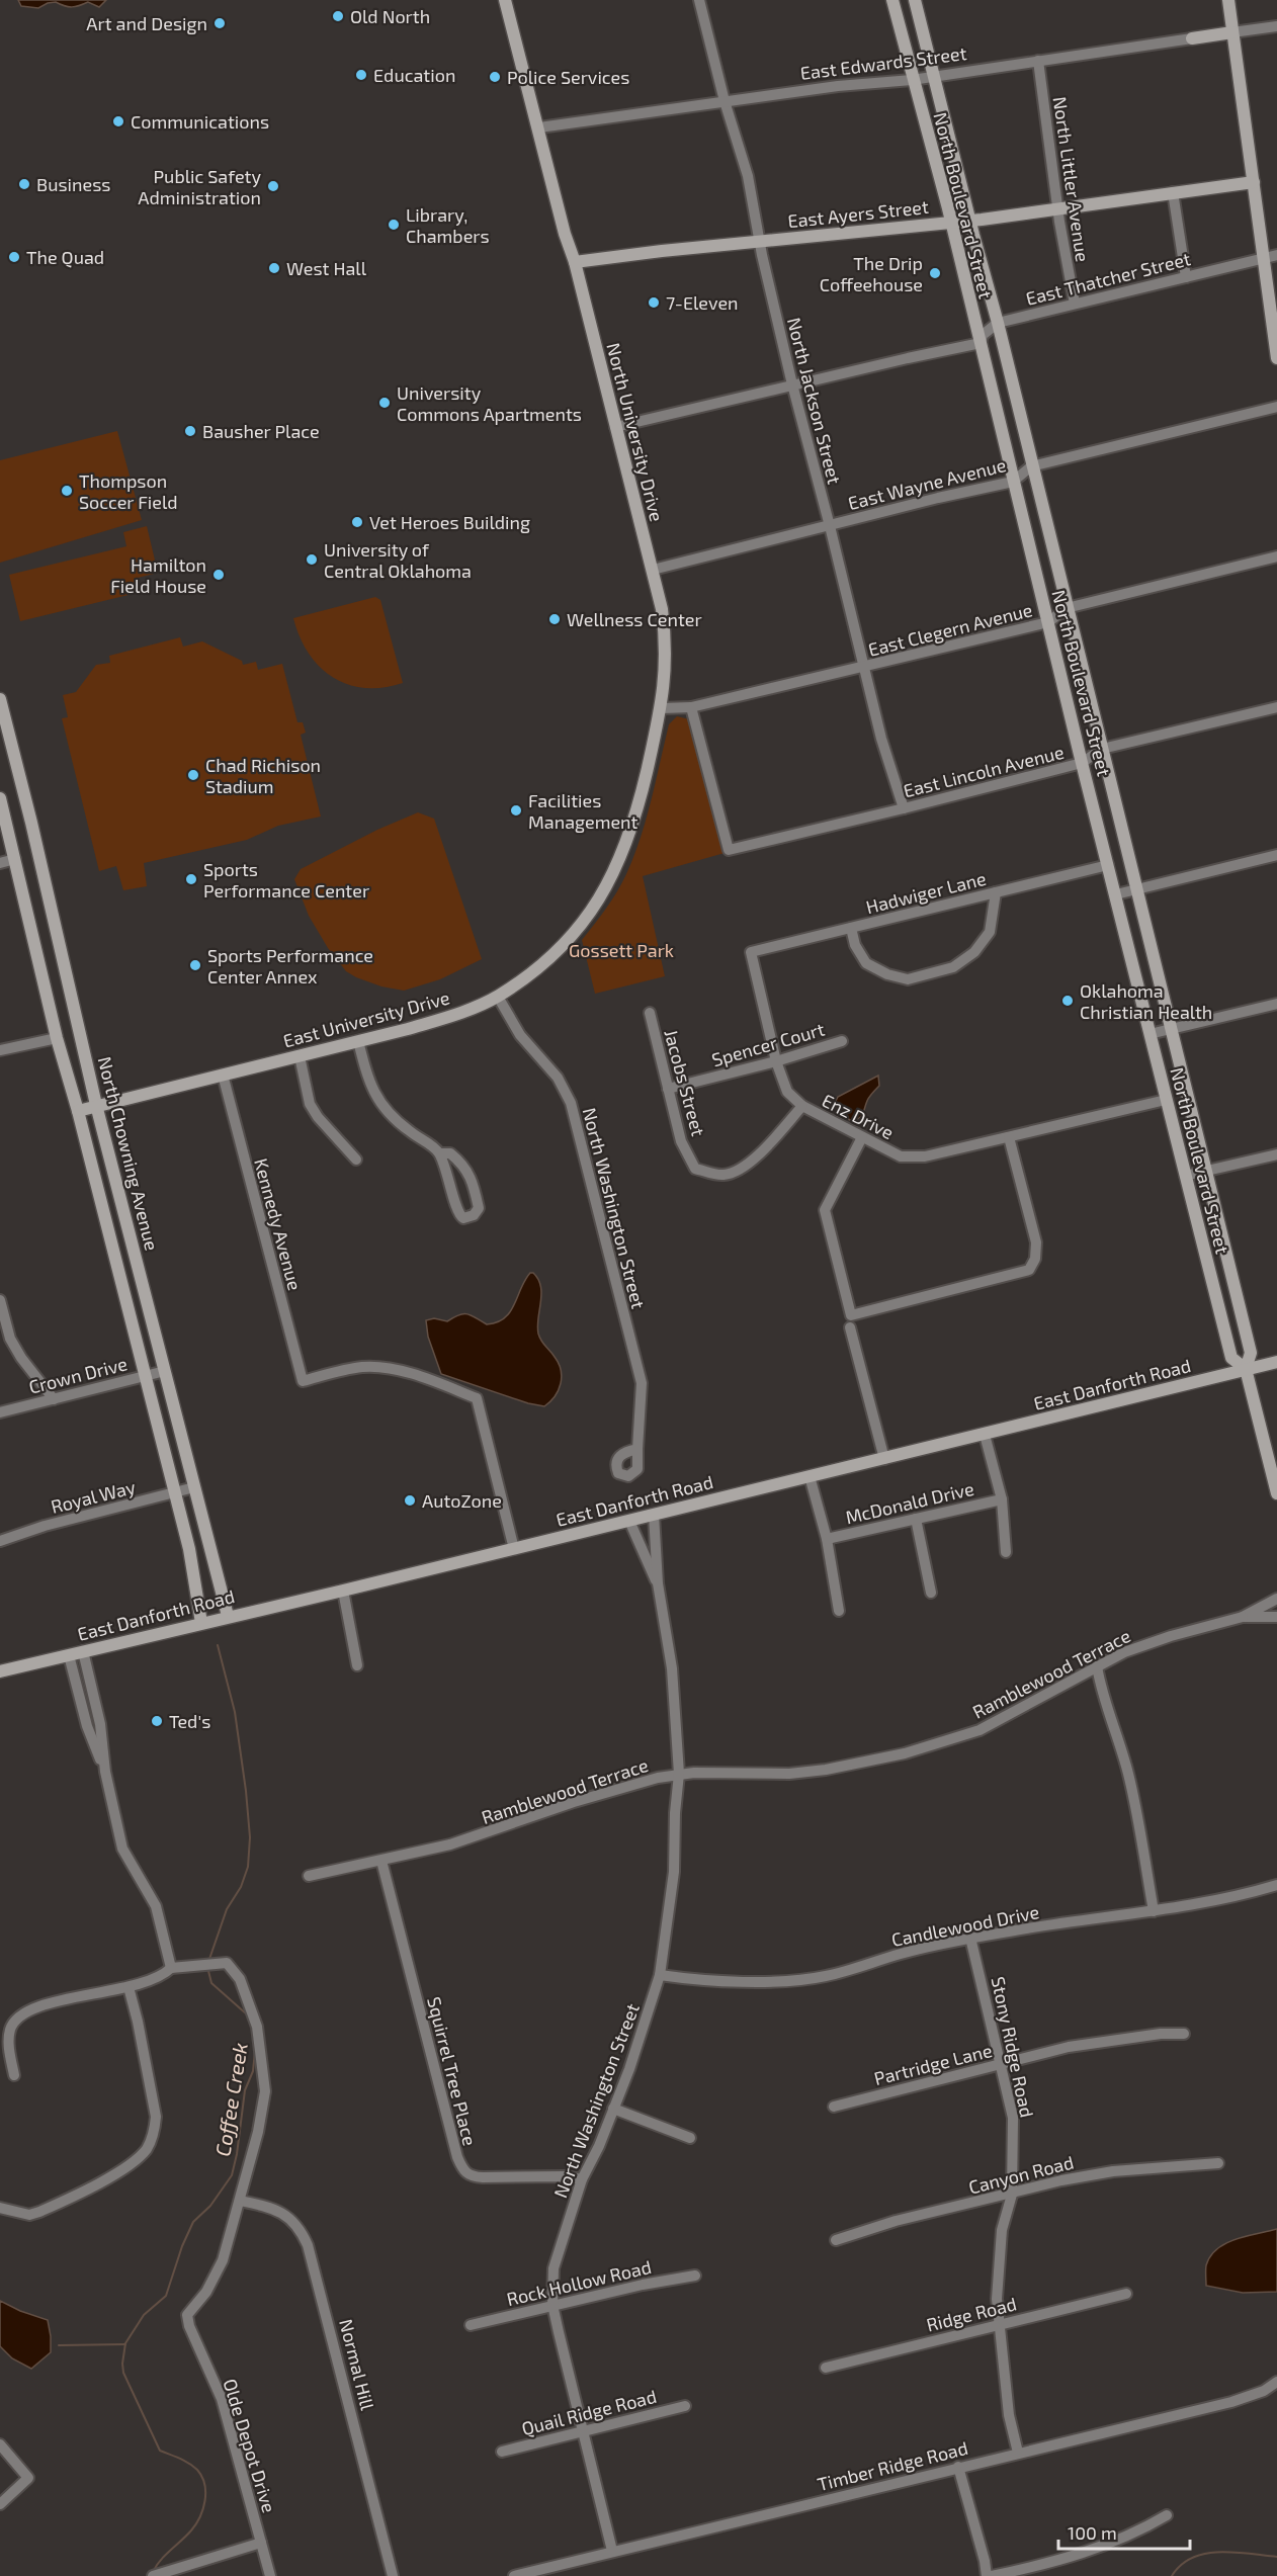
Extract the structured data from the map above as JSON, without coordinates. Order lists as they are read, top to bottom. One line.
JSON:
{"streets":{"main road":["East Edwards Street","North Boulevard Street","East Ayers Street","North University Drive","East University Drive","North Chowning Avenue","East Danforth Road"],"street":["North Littler Avenue","East Thatcher Street","North Jackson Street","East Wayne Avenue","East Clegern Avenue","East Lincoln Avenue","Hadwiger Lane","Spencer Court","Jacobs Street","Enz Drive","North Washington Street","Kennedy Avenue","Crown Drive","Royal Way","McDonald Drive","Ramblewood Terrace","Candlewood Drive","Stony Ridge Road","Partridge Lane","Squirrel Tree Place","Canyon Road","Rock Hollow Road","Ridge Road","Normal Hill","Quail Ridge Road","Olde Depot Drive","Timber Ridge Road"]},"crossings":[["East Edwards Street","North Littler Avenue"],["East Edwards Street","North Boulevard Street"],["East Edwards Street","North Jackson Street"],["East Edwards Street","North University Drive"],["North Littler Avenue","East Ayers Street"],["North Littler Avenue","East Thatcher Street"],["North Boulevard Street","East Ayers Street"],["North Boulevard Street","East Thatcher Street"],["North Boulevard Street","East Wayne Avenue"],["North Boulevard Street","East Clegern Avenue"],["North Boulevard Street","East Lincoln Avenue"],["North Boulevard Street","Hadwiger Lane"],["North Boulevard Street","Enz Drive"],["North Boulevard Street","East Danforth Road"],["East Ayers Street","North Jackson Street"],["East Ayers Street","North University Drive"],["North Jackson Street","East Wayne Avenue"],["North Jackson Street","East Clegern Avenue"],["North Jackson Street","East Lincoln Avenue"],["North University Drive","East Wayne Avenue"],["North University Drive","East Clegern Avenue"],["North University Drive","East University Drive"],["East Clegern Avenue","East Lincoln Avenue"],["Hadwiger Lane","Enz Drive"],["East University Drive","North Chowning Avenue"],["East University Drive","North Washington Street"],["East University Drive","Kennedy Avenue"],["Spencer Court","Jacobs Street"],["Spencer Court","Enz Drive"],["Jacobs Street","Enz Drive"],["North Chowning Avenue","Crown Drive"],["North Chowning Avenue","East Danforth Road"],["North Chowning Avenue","Royal Way"],["North Washington Street","East Danforth Road"],["North Washington Street","Ramblewood Terrace"],["North Washington Street","Candlewood Drive"],["North Washington Street","Squirrel Tree Place"],["North Washington Street","Rock Hollow Road"],["North Washington Street","Quail Ridge Road"],["North Washington Street","Timber Ridge Road"],["Kennedy Avenue","East Danforth Road"],["Ramblewood Terrace","Squirrel Tree Place"],["Candlewood Drive","Stony Ridge Road"],["Stony Ridge Road","Partridge Lane"],["Stony Ridge Road","Canyon Road"],["Stony Ridge Road","Ridge Road"],["Stony Ridge Road","Timber Ridge Road"],["Normal Hill","Olde Depot Drive"]],"water":["Coffee Creek"],"parks":["Gossett Park"],"places":["Old North","Art and Design","Education","Police Services","Communications","Business","Public Safety Administration","Library, Chambers","The Quad","West Hall","The Drip Coffeehouse","7-Eleven","University Commons Apartments","Bausher Place","Thompson Soccer Field","Vet Heroes Building","University of Central Oklahoma","Hamilton Field House","Wellness Center","Chad Richison Stadium","Facilities Management","Sports Performance Center","Sports Performance Center Annex","Oklahoma Christian Health","AutoZone","Ted's"],"scale_bar":"100 m"}
